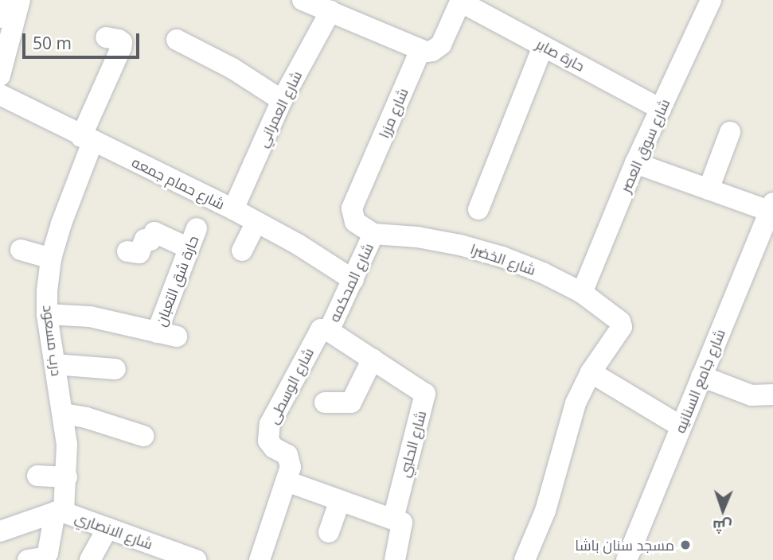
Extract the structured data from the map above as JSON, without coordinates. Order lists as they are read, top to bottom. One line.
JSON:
{"streets":{"street":["حارة صابر","شارع العمراني","شارع مزرا","شارع سوق العصر","شارع حمام جمعه","شارع الخضرا","حارة شق التعبان","شارع المحكمه","درب مسعود","شارع جامع السنانيه","شارع الوسطى","شارع الحلبي","شارع الانصاري"]},"crossings":[["حارة صابر","شارع سوق العصر"],["شارع العمراني","شارع حمام جمعه"],["شارع مزرا","شارع الخضرا"],["شارع مزرا","شارع المحكمه"],["شارع سوق العصر","شارع الخضرا"],["شارع حمام جمعه","شارع المحكمه"],["شارع حمام جمعه","درب مسعود"],["شارع الخضرا","شارع المحكمه"],["حارة شق التعبان","درب مسعود"],["شارع المحكمه","شارع الوسطى"],["شارع المحكمه","شارع الحلبي"],["درب مسعود","شارع الانصاري"],["شارع الوسطى","شارع الحلبي"]],"places":["مسجد سنان باشا"],"scale_bar":"50 m","north":"bottom"}
